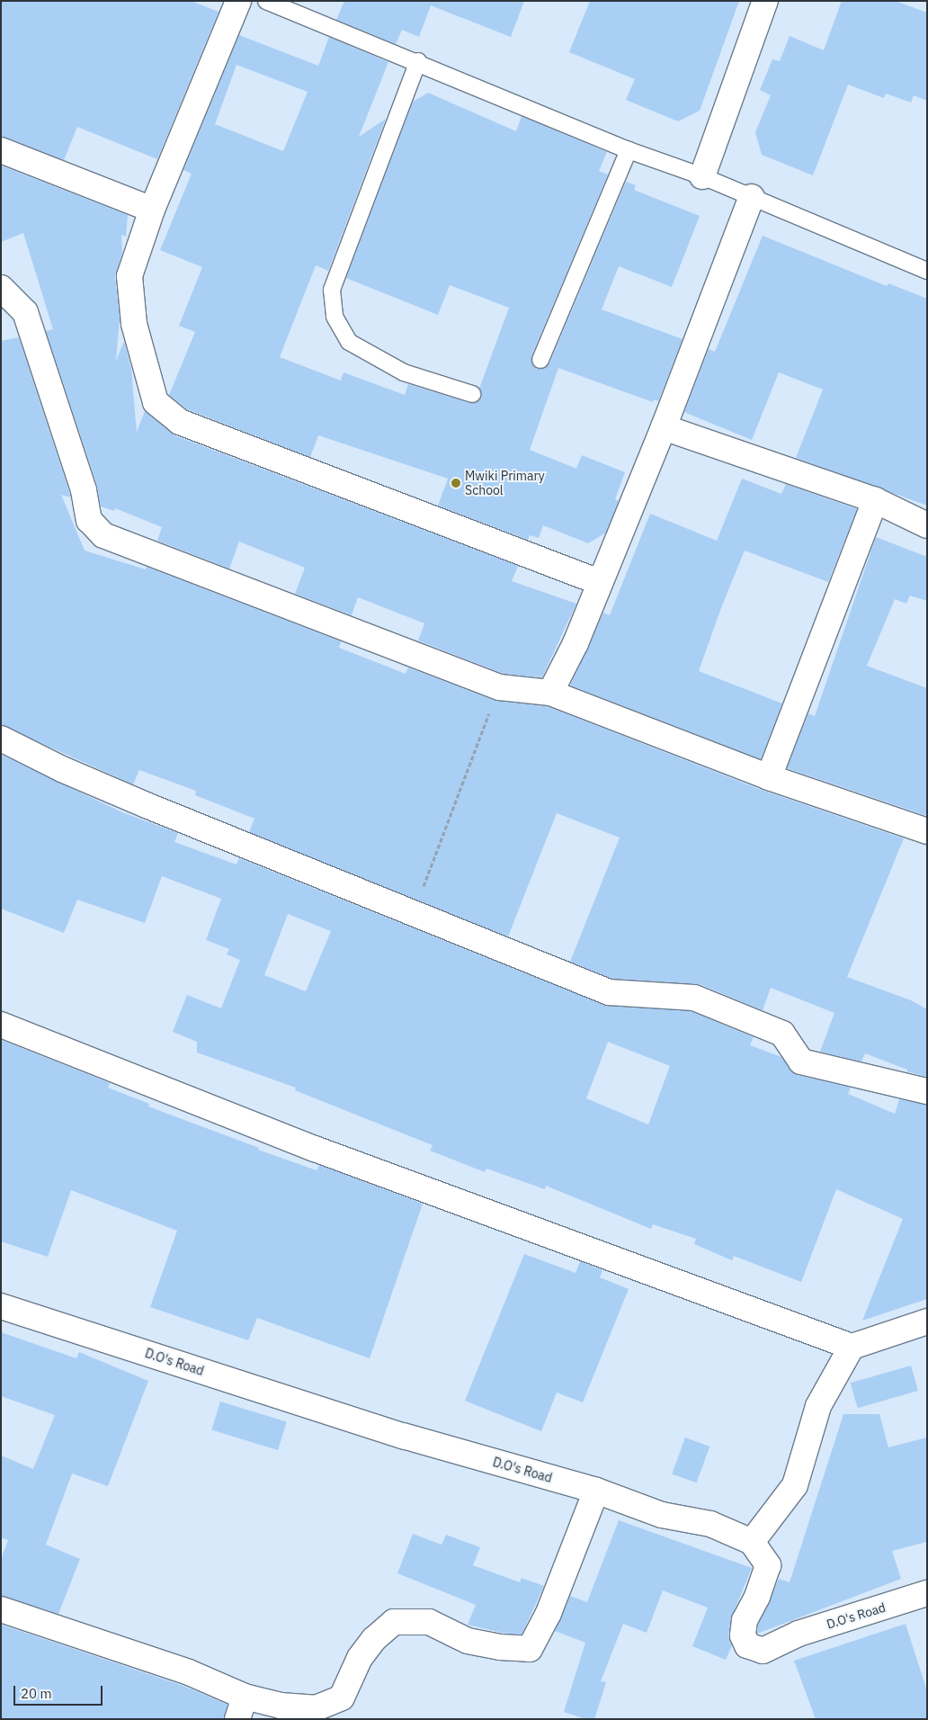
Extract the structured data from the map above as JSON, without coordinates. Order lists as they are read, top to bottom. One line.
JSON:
{"streets":{"street":["D.O's Road"]},"places":["Mwiki Primary School"],"scale_bar":"20 m"}
